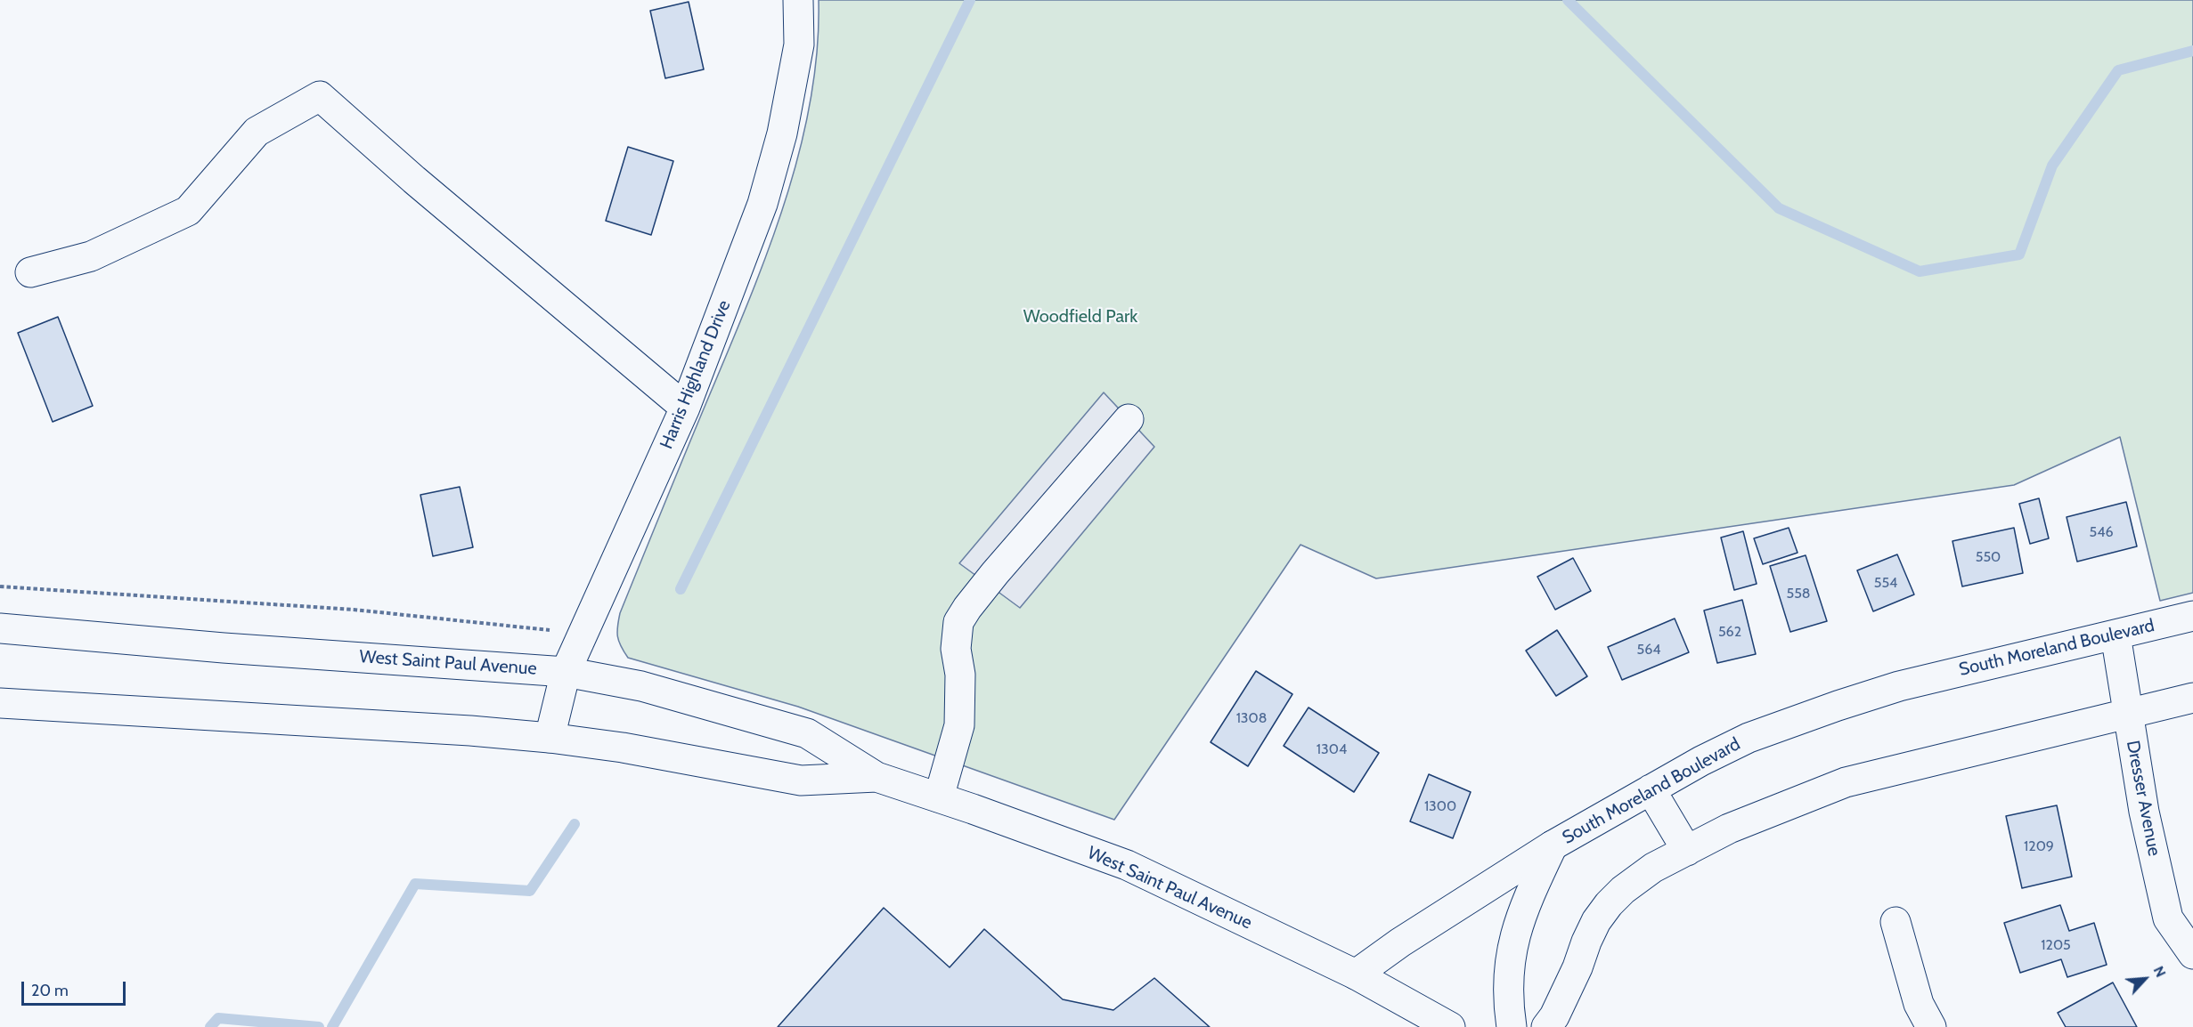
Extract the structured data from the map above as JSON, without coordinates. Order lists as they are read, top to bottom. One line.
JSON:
{"streets":{"street":["Harris Highland Drive","South Moreland Boulevard","West Saint Paul Avenue","Dresser Avenue"]},"crossings":[["Harris Highland Drive","West Saint Paul Avenue"],["South Moreland Boulevard","West Saint Paul Avenue"],["South Moreland Boulevard","Dresser Avenue"]],"parks":["Woodfield Park"],"house_numbers":["546","550","554","558","562","564","1308","1304","1300","1209","1205"],"scale_bar":"20 m","north":"top right"}
